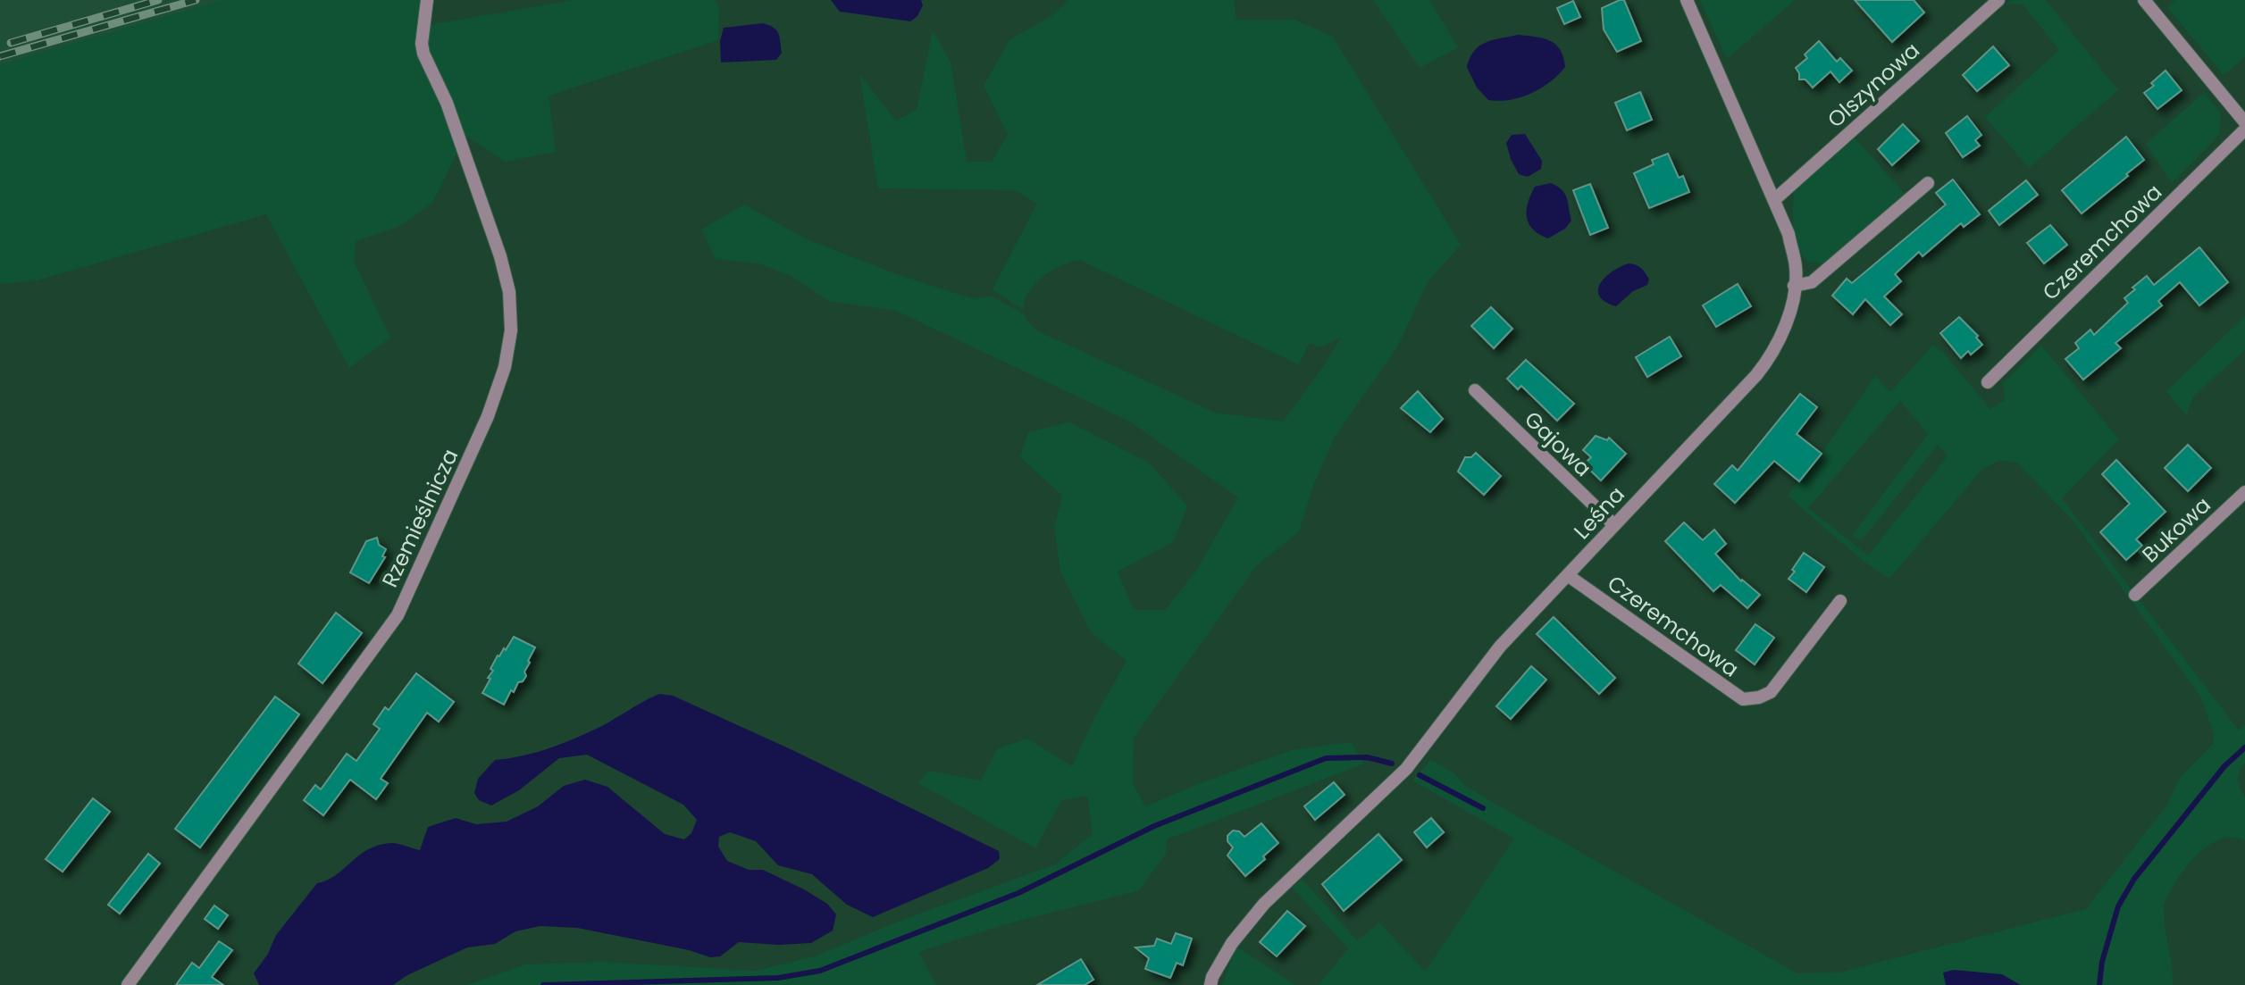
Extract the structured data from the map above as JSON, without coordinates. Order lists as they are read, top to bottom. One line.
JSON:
{"streets":{"street":["Olszynowa","Czeremchowa","Gajowa","Leśna","Rzemieślnicza","Bukowa"]},"crossings":[["Olszynowa","Leśna"],["Czeremchowa","Leśna"],["Gajowa","Leśna"]]}
